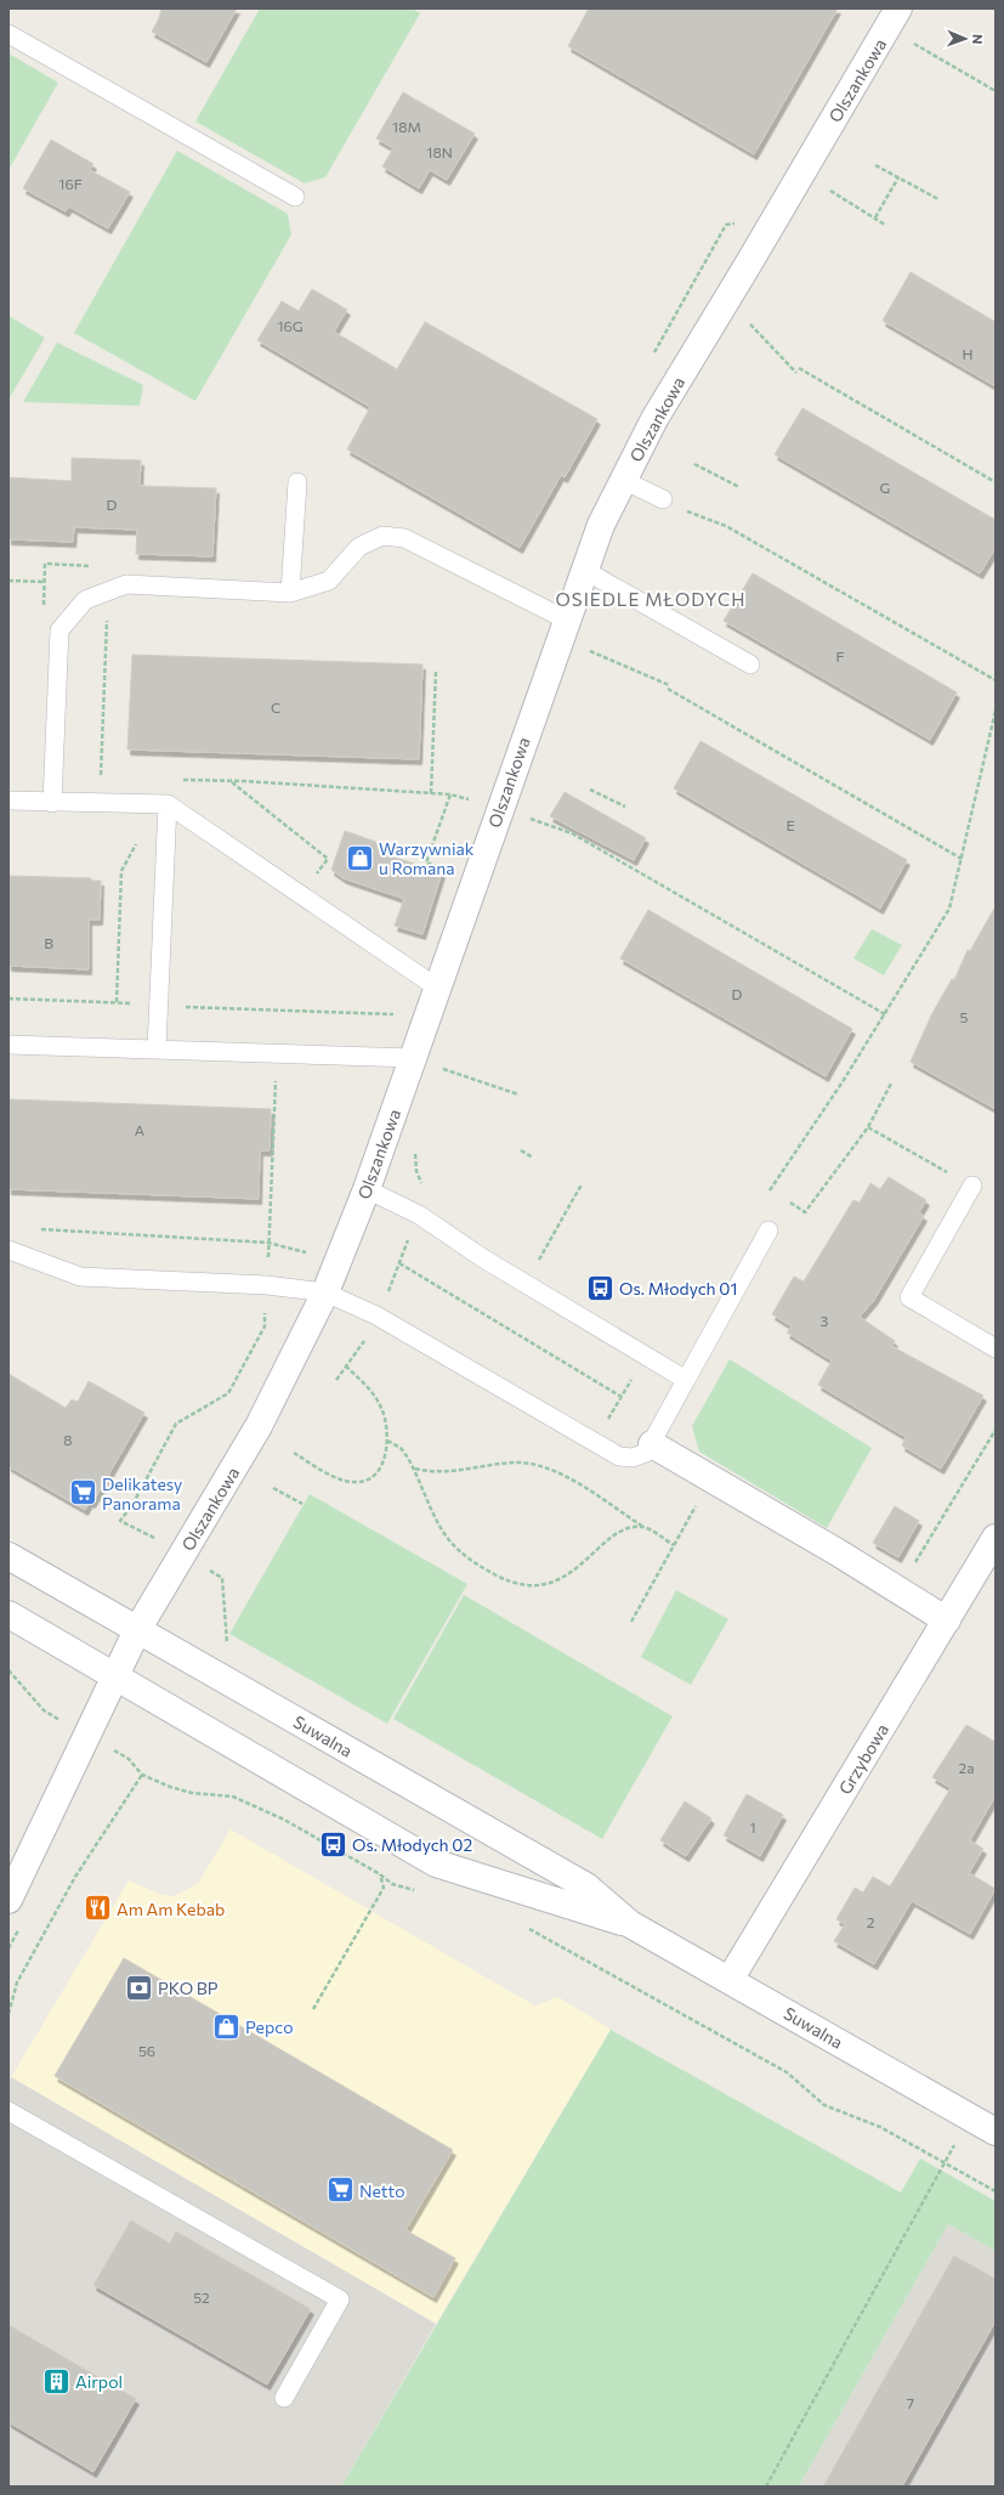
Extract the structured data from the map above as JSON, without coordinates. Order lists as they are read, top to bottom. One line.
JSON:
{"streets":{"street":["Olszankowa","Suwalna","Grzybowa"]},"crossings":[["Olszankowa","Suwalna"],["Suwalna","Grzybowa"]],"districts":["OSIEDLE MŁODYCH"],"places":{"shop":["Warzywniak u Romana","Pepco"],"bus stop":["Os. Młodych 01","Os. Młodych 02"],"supermarket":["Delikatesy Panorama","Netto"],"restaurant":["Am Am Kebab"],"bank":["PKO BP"],"building":["Airpol"]},"house_numbers":["18M","18N","16F","16G","H","G","D","F","C","E","B","D","5","A","3","8","2a","1","2","56","52","7"],"north":"right"}
